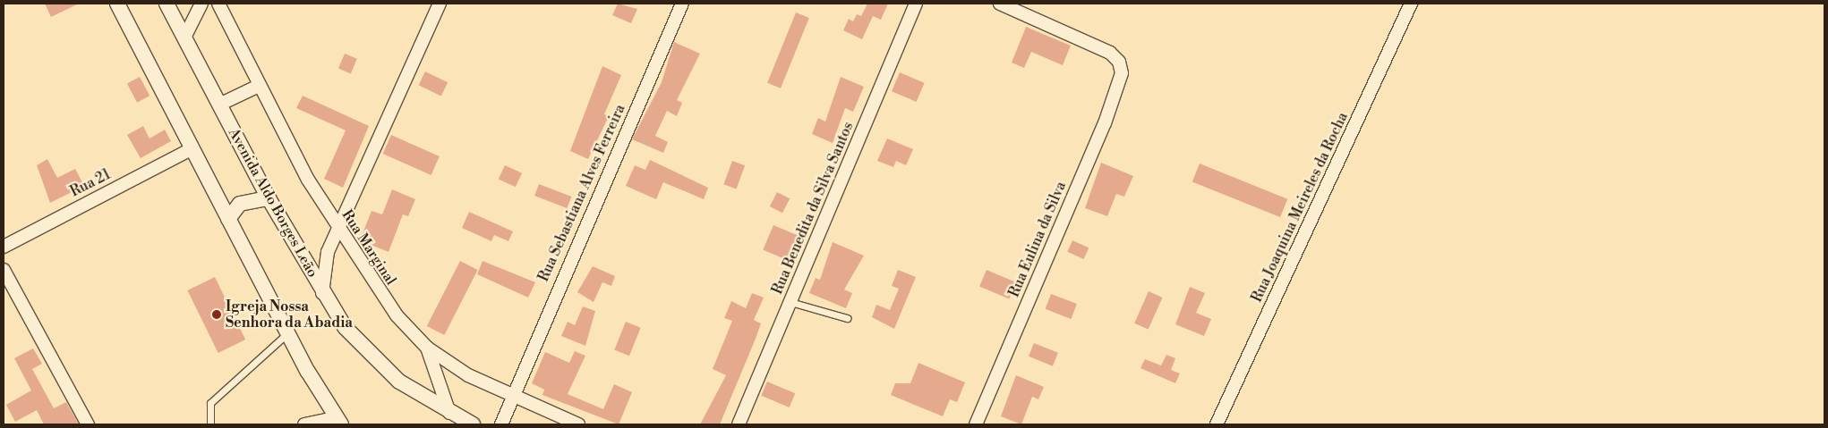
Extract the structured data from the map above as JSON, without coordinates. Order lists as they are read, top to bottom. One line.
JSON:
{"streets":{"street":["Rua 21","Rua Sebastiana Alves Ferreira","Avenida Aldo Borges Leão","Rua Joaquina Meireles da Rocha","Rua Benedita da Silva Santos","Rua Eulina da Silva","Rua Marginal"]},"crossings":[["Rua Sebastiana Alves Ferreira","Rua Marginal"]],"places":["Igreja Nossa Senhora da Abadia"]}
